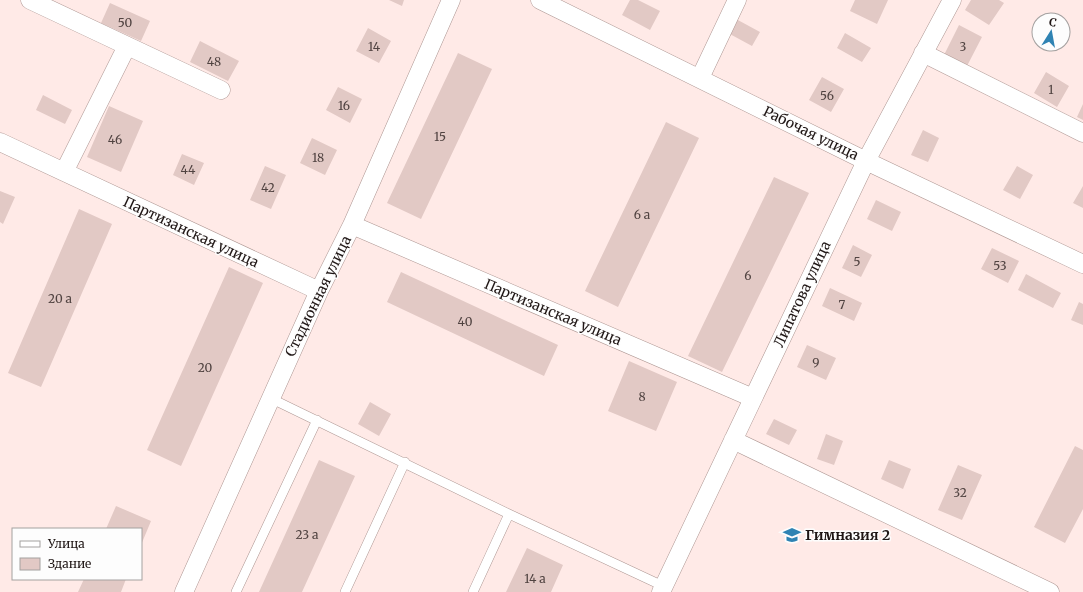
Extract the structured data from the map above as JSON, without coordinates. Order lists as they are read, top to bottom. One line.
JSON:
{"streets":{"street":["Рабочая улица","Партизанская улица","Липатова улица","Стадионная улица"]},"crossings":[["Рабочая улица","Липатова улица"],["Партизанская улица","Липатова улица"],["Партизанская улица","Стадионная улица"]],"places":{"school or university":["Гимназия 2"]},"house_numbers":["50","14","3","48","1","56","16","15","46","18","44","42","6 а","5","53","6","20 а","7","40","9","20","8","32","23 а","14 а"],"legend":["Улица","Здание"],"north":"top"}
